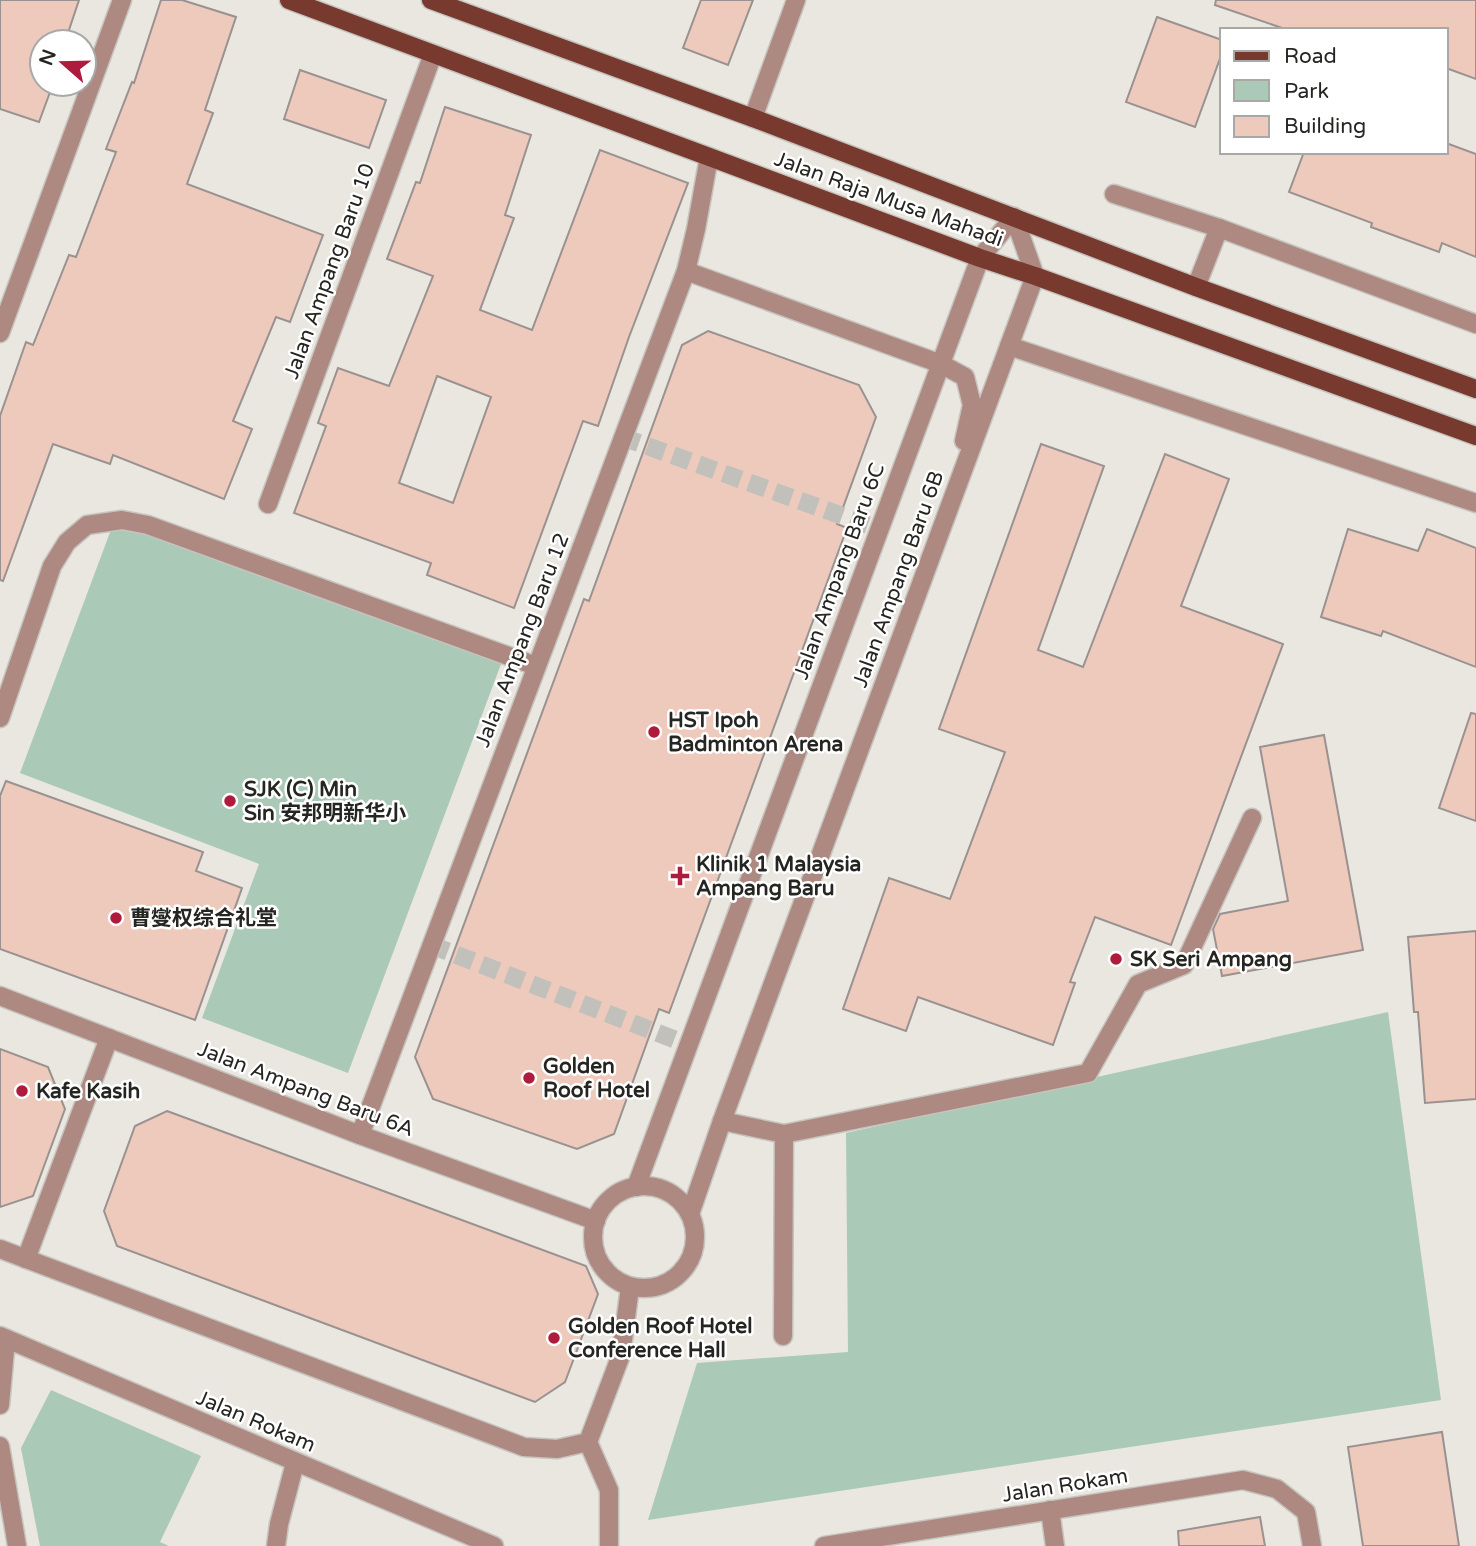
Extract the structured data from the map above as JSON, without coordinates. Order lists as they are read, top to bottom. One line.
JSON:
{"streets":{"main road":["Jalan Raja Musa Mahadi"],"street":["Jalan Ampang Baru 10","Jalan Ampang Baru 6C","Jalan Ampang Baru 6B","Jalan Ampang Baru 12","Jalan Ampang Baru 6A","Jalan Rokam"]},"crossings":[["Jalan Raja Musa Mahadi","Jalan Ampang Baru 10"],["Jalan Raja Musa Mahadi","Jalan Ampang Baru 6C"],["Jalan Raja Musa Mahadi","Jalan Ampang Baru 6B"],["Jalan Raja Musa Mahadi","Jalan Ampang Baru 12"],["Jalan Ampang Baru 6C","Jalan Ampang Baru 6B"],["Jalan Ampang Baru 6C","Jalan Ampang Baru 6A"],["Jalan Ampang Baru 6B","Jalan Ampang Baru 6A"],["Jalan Ampang Baru 12","Jalan Ampang Baru 6A"]],"places":{"other":["HST Ipoh Badminton Arena","SJK (C) Min Sin 安邦明新华小","曹燮权综合礼堂","SK Seri Ampang","Golden Roof Hotel","Kafe Kasih","Golden Roof Hotel Conference Hall"],"health":["Klinik 1 Malaysia Ampang Baru"]},"legend":["Road","Park","Building"],"north":"left"}
